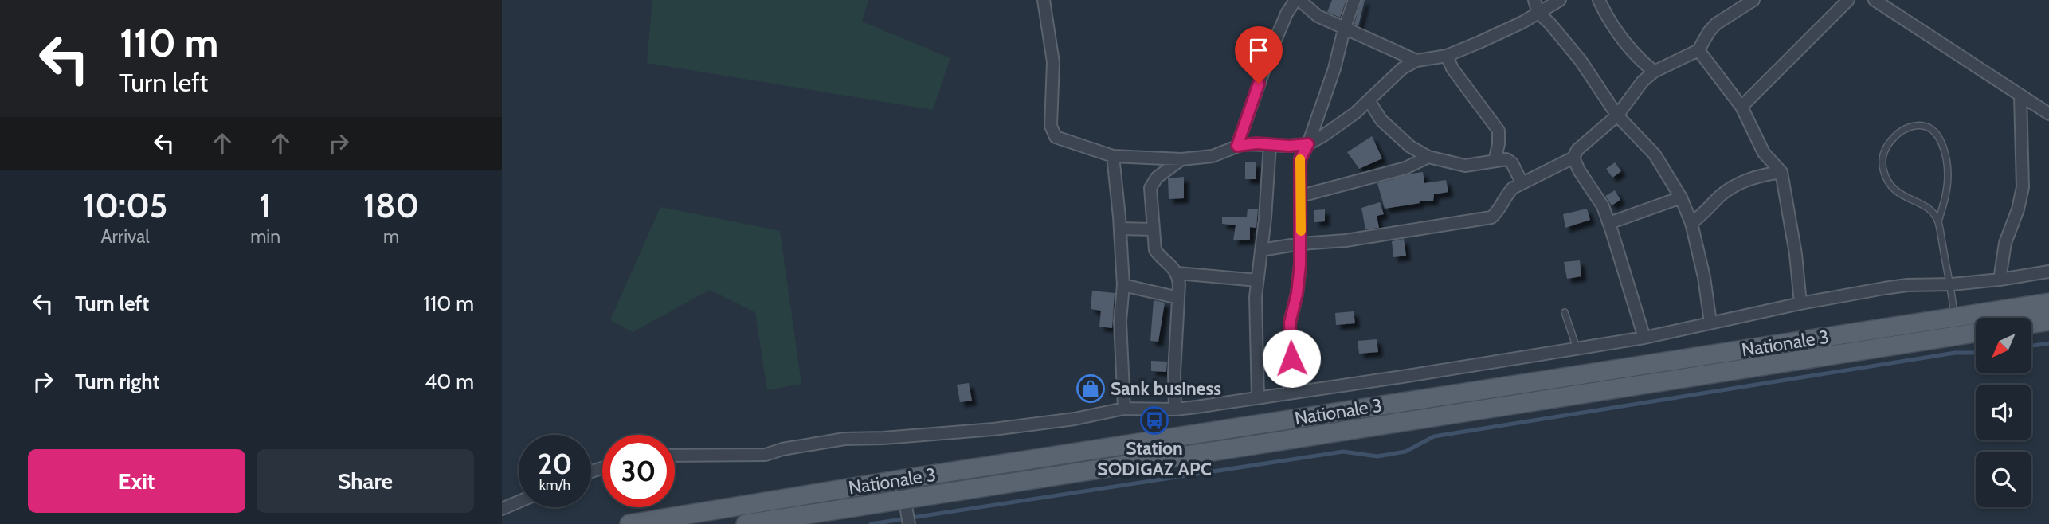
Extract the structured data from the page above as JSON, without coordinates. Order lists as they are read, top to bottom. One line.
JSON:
{"streets":{"main road":["Nationale 3"]},"places":{"shop":["Sank business"],"bus stop":["Station SODIGAZ APC"]},"north":"bottom left","page":{"turn":["110 m","Turn left"],"eta":["10:05","Arrival","1","min","180","m"],"list":[{"name":"Turn left","value":"110 m"},{"name":"Turn right","value":"40 m"}],"speed":"20 km/h","limit":"30","buttons":["Exit","Share"]}}
